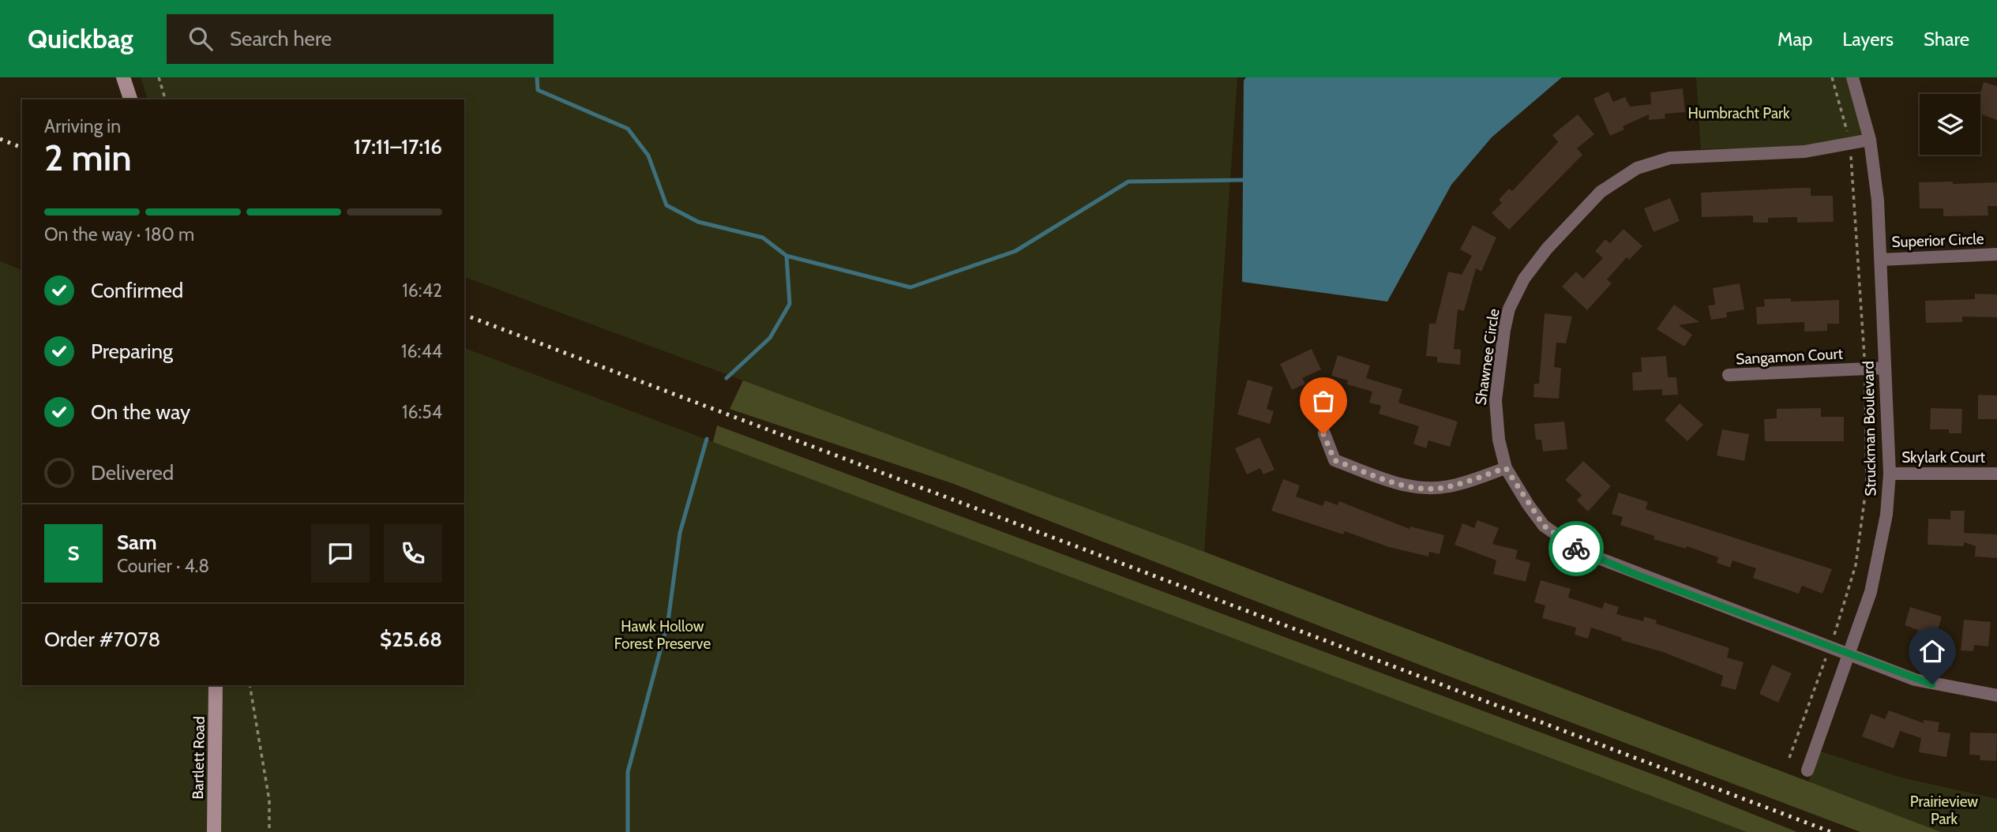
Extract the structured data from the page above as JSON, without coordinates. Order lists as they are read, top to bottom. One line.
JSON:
{"streets":{"street":["Superior Circle","Sangamon Court","Shawnee Circle","Struckman Boulevard","Skylark Court","Bartlett Road"]},"crossings":[["Superior Circle","Struckman Boulevard"],["Sangamon Court","Struckman Boulevard"],["Shawnee Circle","Struckman Boulevard"],["Struckman Boulevard","Skylark Court"]],"parks":["Humbracht Park","Hawk Hollow Forest Preserve","Prairieview Park"],"page":{"header":"Quickbag","search":"Search here","nav":["Map","Layers","Share"],"heading":["2 min","Arriving in","17:11–17:16"],"panel":["Sam","Courier · 4.8","Order #7078","$25.68"],"bar":"On the way · 180 m","list":[["Confirmed","16:42"],["Preparing","16:44"],["On the way","16:54"],"Delivered"],"round":"S"}}
